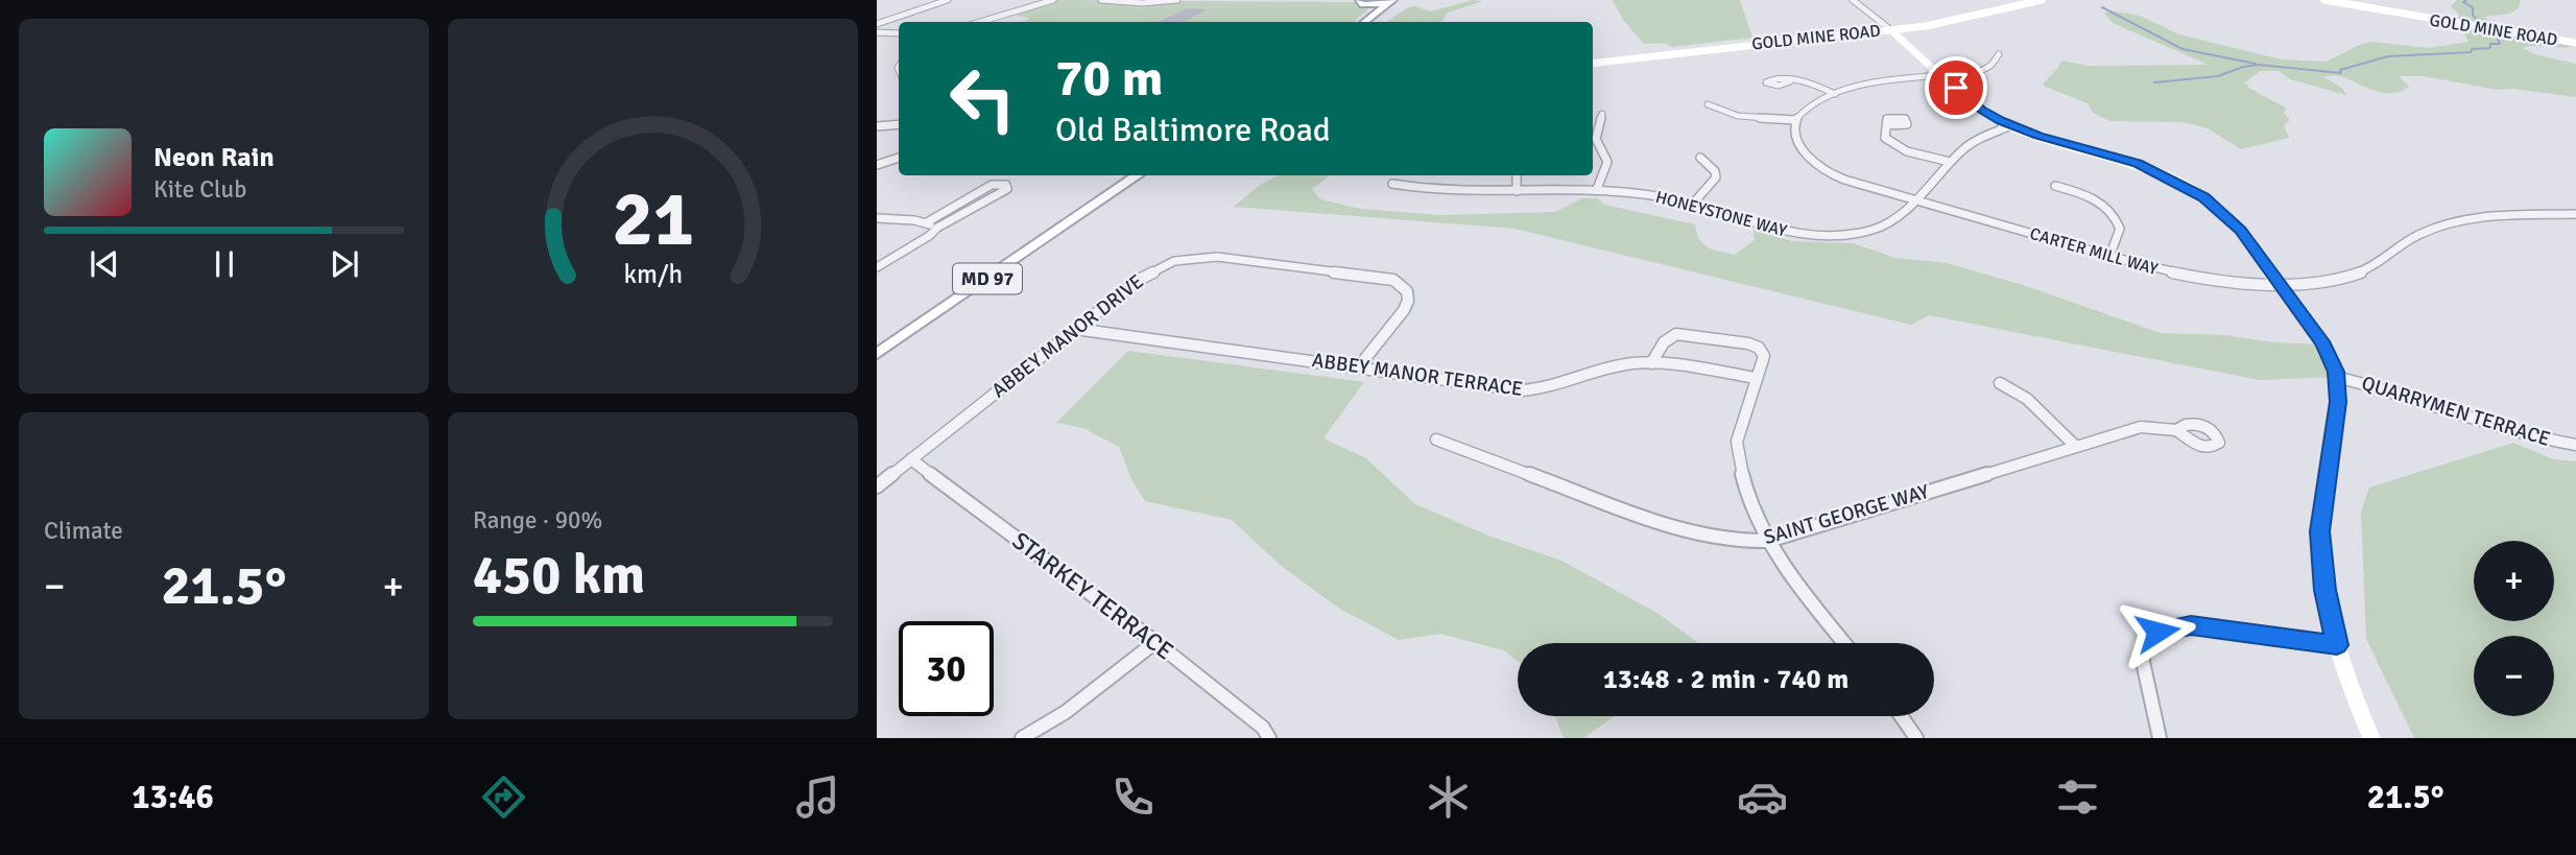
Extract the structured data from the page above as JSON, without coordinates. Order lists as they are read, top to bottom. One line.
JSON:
{"streets":{"main road":["MD 97"],"street":["GOLD MINE ROAD","HONEYSTONE WAY","CARTER MILL WAY","ABBEY MANOR DRIVE","ABBEY MANOR TERRACE","QUARRYMEN TERRACE","SAINT GEORGE WAY","STARKEY TERRACE"]},"crossings":[["HONEYSTONE WAY","CARTER MILL WAY"],["ABBEY MANOR DRIVE","ABBEY MANOR TERRACE"],["ABBEY MANOR DRIVE","STARKEY TERRACE"]],"page":{"turn":["70 m","Old Baltimore Road"],"song":["Neon Rain","Kite Club"],"tile":["Climate",["Range · 90%","450 km"]],"map_buttons":["+","−"],"heat":["−","21.5°","+"],"limit":"30","trip":"13:48 · 2 min · 740 m","tabs":["13:46","21.5°"],"gauge":["21","km/h"]}}
